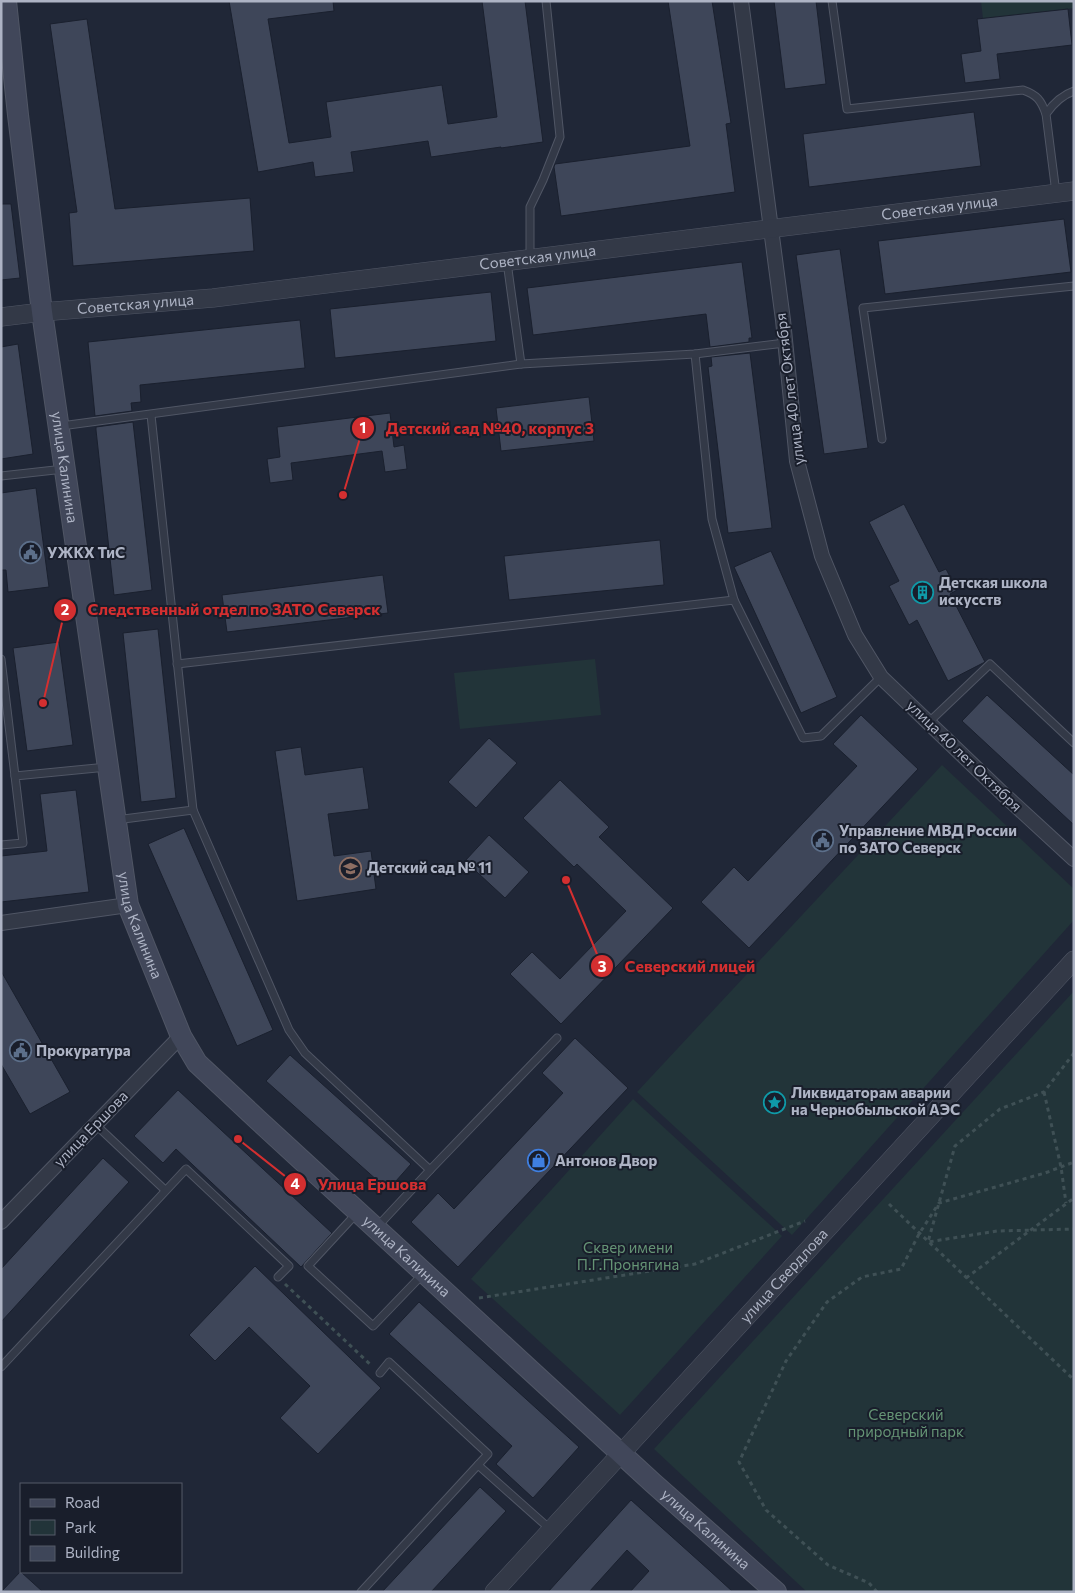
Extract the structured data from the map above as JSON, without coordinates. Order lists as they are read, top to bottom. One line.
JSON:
{"streets":{"main road":["улица Калинина"],"street":["Советская улица","улица 40 лет Октября","улица Ершова","улица Свердлова"]},"crossings":[["Советская улица","улица 40 лет Октября"],["Советская улица","улица Калинина"],["улица Калинина","улица Ершова"],["улица Калинина","улица Свердлова"]],"parks":["Сквер имени П.Г.Пронягина","Северский природный парк"],"places":{"other":["Детский сад №40, корпус 3","Следственный отдел по ЗАТО Северск","Северский лицей","Улица Ершова"],"public building":["УЖКХ ТиС","Управление МВД России по ЗАТО Северск","Прокуратура"],"building":["Детская школа искусств"],"school or university":["Детский сад № 11"],"place":["Ликвидаторам аварии на Чернобыльской АЭС"],"shop":["Антонов Двор"]},"legend":["Road","Park","Building"]}
